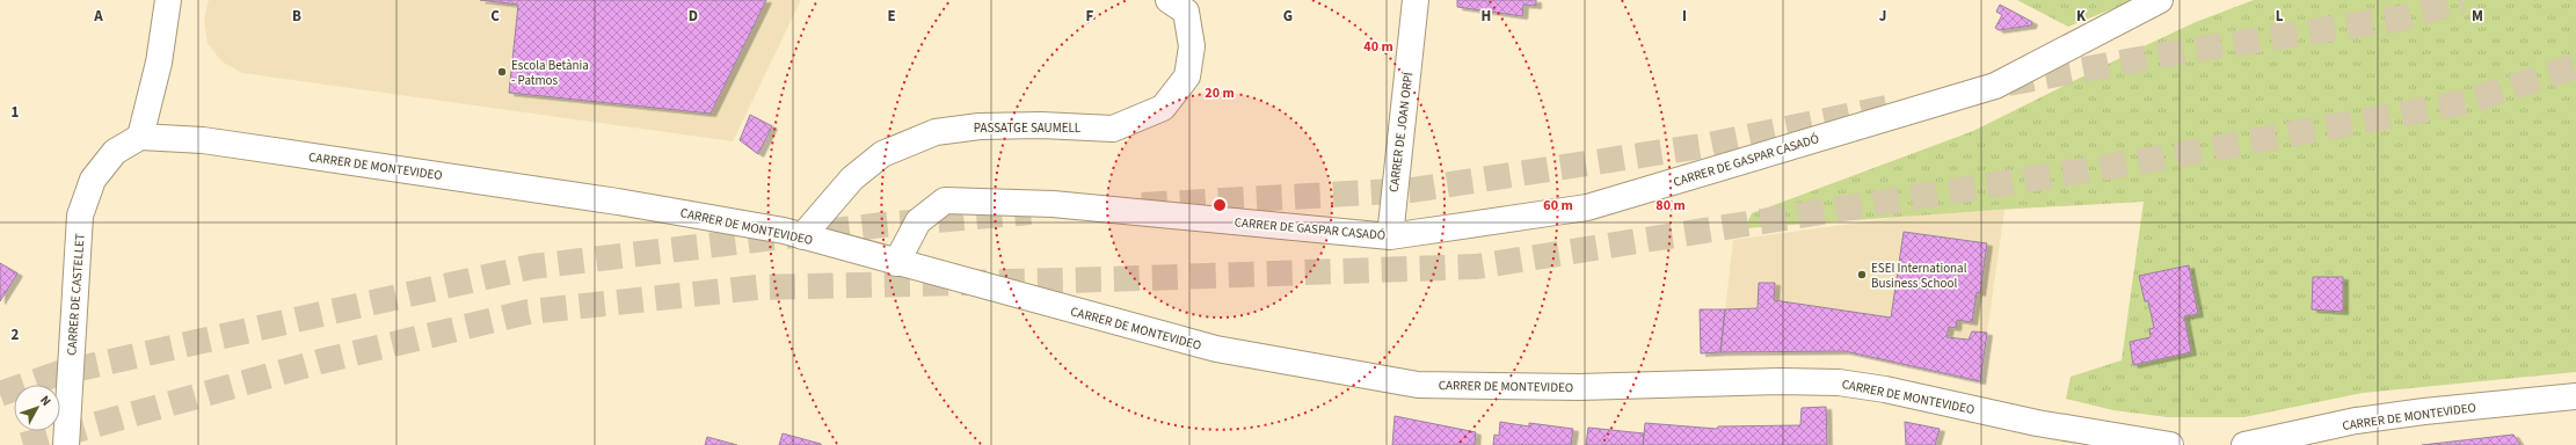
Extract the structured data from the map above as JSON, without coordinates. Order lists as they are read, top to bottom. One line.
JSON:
{"streets":{"street":["PASSATGE SAUMELL","CARRER DE JOAN ORPÍ","CARRER DE GASPAR CASADÓ","CARRER DE MONTEVIDEO","CARRER DE CASTELLET"]},"crossings":[["PASSATGE SAUMELL","CARRER DE MONTEVIDEO"],["CARRER DE JOAN ORPÍ","CARRER DE GASPAR CASADÓ"],["CARRER DE GASPAR CASADÓ","CARRER DE MONTEVIDEO"],["CARRER DE MONTEVIDEO","CARRER DE CASTELLET"]],"places":["Escola Betània - Patmos","ESEI International Business School"],"north":"top right","grid":{"columns":["A","B","C","D","E","F","G","H","I","J","K","L","M"],"rows":["1","2"]},"rings":["40 m","20 m","60 m","80 m"]}
